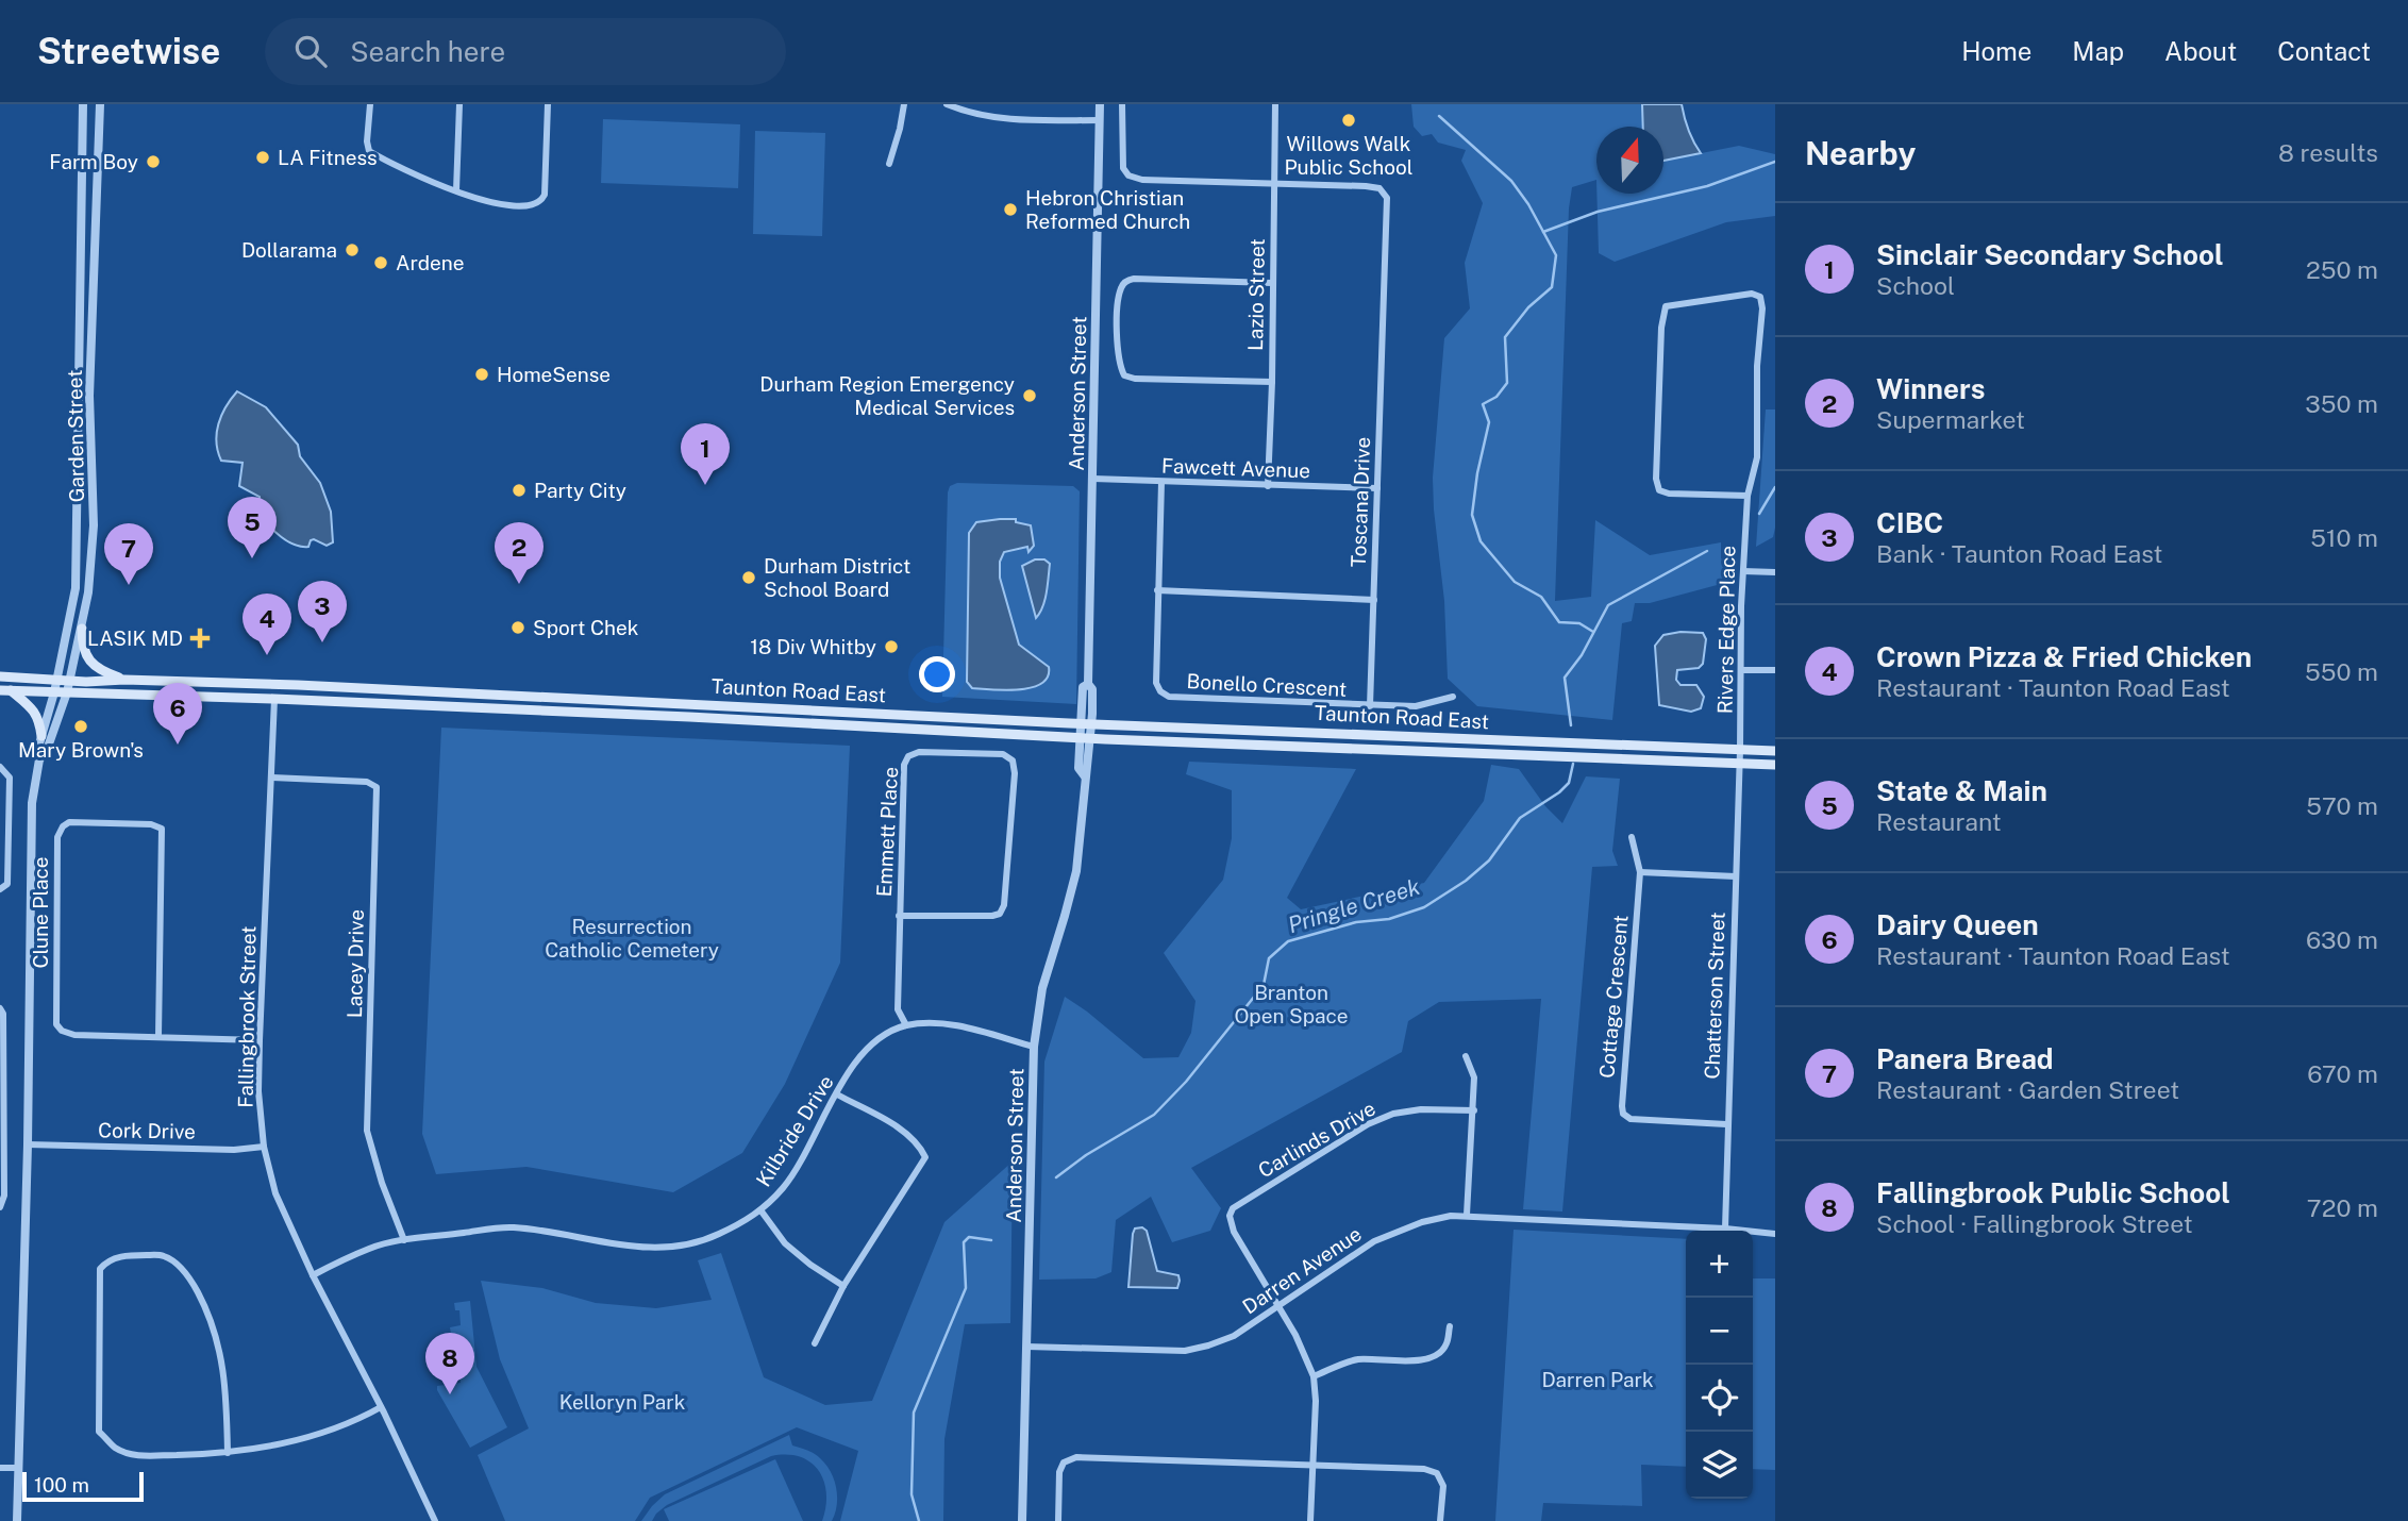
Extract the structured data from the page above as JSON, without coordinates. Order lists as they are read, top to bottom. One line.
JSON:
{"streets":{"main road":["Taunton Road East"],"street":["Lazio Street","Anderson Street","Garden Street","Fawcett Avenue","Toscana Drive","Rivers Edge Place","Bonello Crescent","Emmett Place","Clune Place","Lacey Drive","Chatterson Street","Cottage Crescent","Fallingbrook Street","Cork Drive","Kilbride Drive","Carlinds Drive","Darren Avenue"]},"crossings":[["Lazio Street","Fawcett Avenue"],["Lazio Street","Toscana Drive"],["Anderson Street","Fawcett Avenue"],["Anderson Street","Taunton Road East"],["Anderson Street","Kilbride Drive"],["Anderson Street","Darren Avenue"],["Garden Street","Taunton Road East"],["Garden Street","Cork Drive"],["Fawcett Avenue","Toscana Drive"],["Toscana Drive","Bonello Crescent"],["Rivers Edge Place","Taunton Road East"],["Rivers Edge Place","Chatterson Street"],["Taunton Road East","Chatterson Street"],["Taunton Road East","Fallingbrook Street"],["Emmett Place","Kilbride Drive"],["Clune Place","Fallingbrook Street"],["Lacey Drive","Fallingbrook Street"],["Lacey Drive","Kilbride Drive"],["Chatterson Street","Cottage Crescent"],["Chatterson Street","Darren Avenue"],["Fallingbrook Street","Cork Drive"],["Fallingbrook Street","Kilbride Drive"],["Carlinds Drive","Darren Avenue"]],"water":["Pringle Creek"],"parks":["Resurrection Catholic Cemetery","Branton Open Space","Darren Park","Kelloryn Park"],"places":{"other":["Willows Walk Public School","LA Fitness","Farm Boy","Hebron Christian Reformed Church","Dollarama","Ardene","HomeSense","Durham Region Emergency Medical Services","Party City","Durham District School Board","Sport Chek","18 Div Whitby","Mary Brown's"],"health":["LASIK MD"]},"scale_bar":"100 m","north":"top","page":{"header":"Streetwise","search":"Search here","nav":["Home","Map","About","Contact"],"heading":["Nearby","8 results"],"list":[{"mark":"1","name":"Sinclair Secondary School","note":"School","value":"250 m"},{"mark":"2","name":"Winners","note":"Supermarket","value":"350 m"},{"mark":"3","name":"CIBC","note":"Bank · Taunton Road East","value":"510 m"},{"mark":"4","name":"Crown Pizza & Fried Chicken","note":"Restaurant · Taunton Road East","value":"550 m"},{"mark":"5","name":"State & Main","note":"Restaurant","value":"570 m"},{"mark":"6","name":"Dairy Queen","note":"Restaurant · Taunton Road East","value":"630 m"},{"mark":"7","name":"Panera Bread","note":"Restaurant · Garden Street","value":"670 m"},{"mark":"8","name":"Fallingbrook Public School","note":"School · Fallingbrook Street","value":"720 m"}],"pins":["1","5","2","7","3","4","6","8"],"map_buttons":["+","−"],"scale":"100 m"}}
